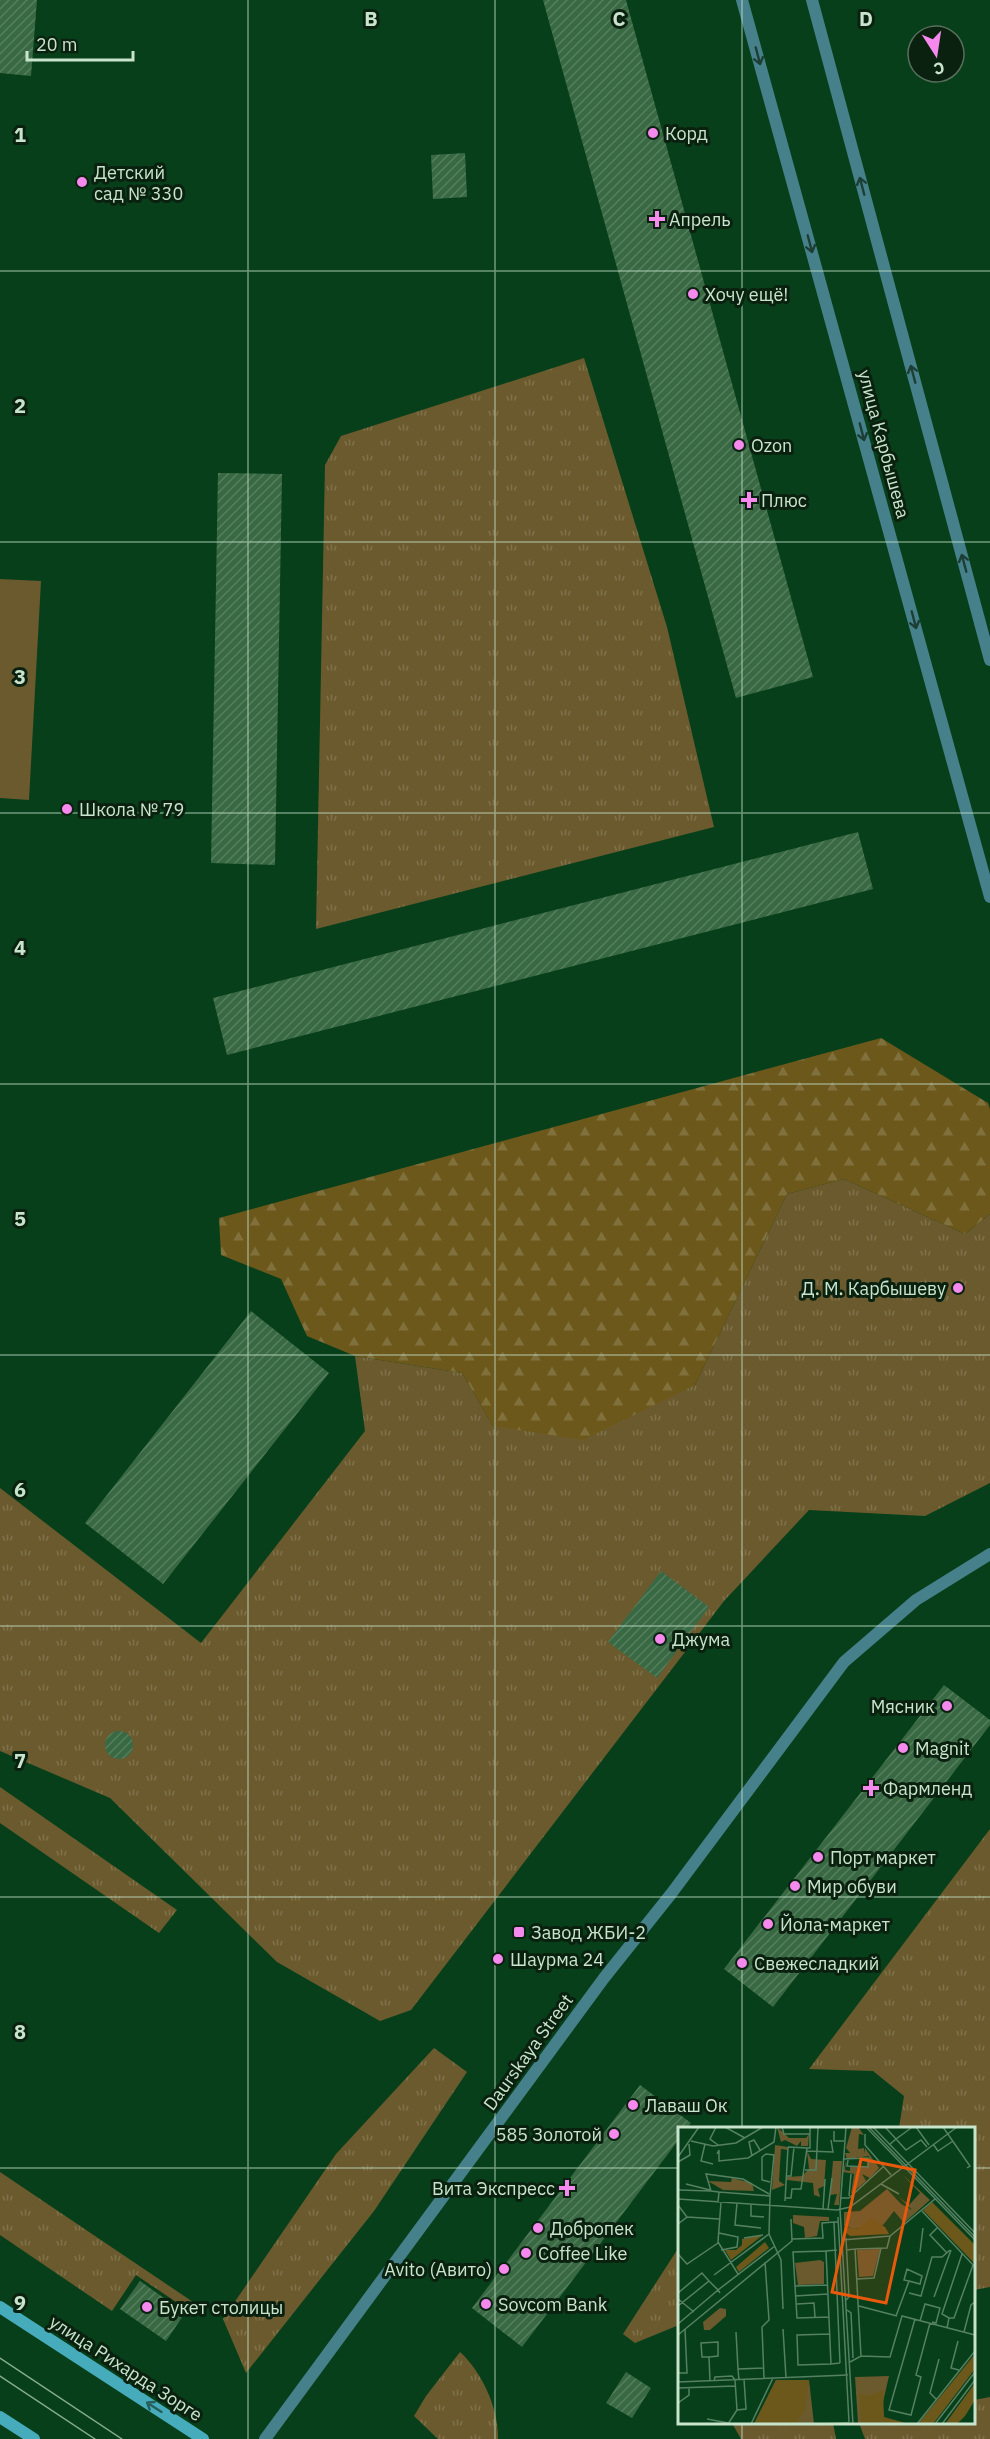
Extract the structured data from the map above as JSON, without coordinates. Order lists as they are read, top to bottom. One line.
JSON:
{"streets":{"main road":["улица Рихарда Зорге"],"street":["улица Карбышева","Daurskaya Street"]},"one_way":["улица Рихарда Зорге"],"places":{"other":["Корд","Детский сад № 330","Хочу ещё!","Ozon","Школа № 79","Д. М. Карбышеву","Джума","Мясник","Magnit","Порт маркет","Мир обуви","Йола-маркет","Шаурма 24","Свежесладкий","Лаваш Ок","585 Золотой","Добропек","Coffee Like","Avito (Авито)","Sovcom Bank","Букет столицы"],"health":["Апрель","Плюс","Фармленд","Вита Экспресс"],"transit":["Завод ЖБИ-2"]},"scale_bar":"20 m","north":"bottom","grid":{"columns":["B","C","D"],"rows":["1","2","3","4","5","6","7","8","9"]}}
